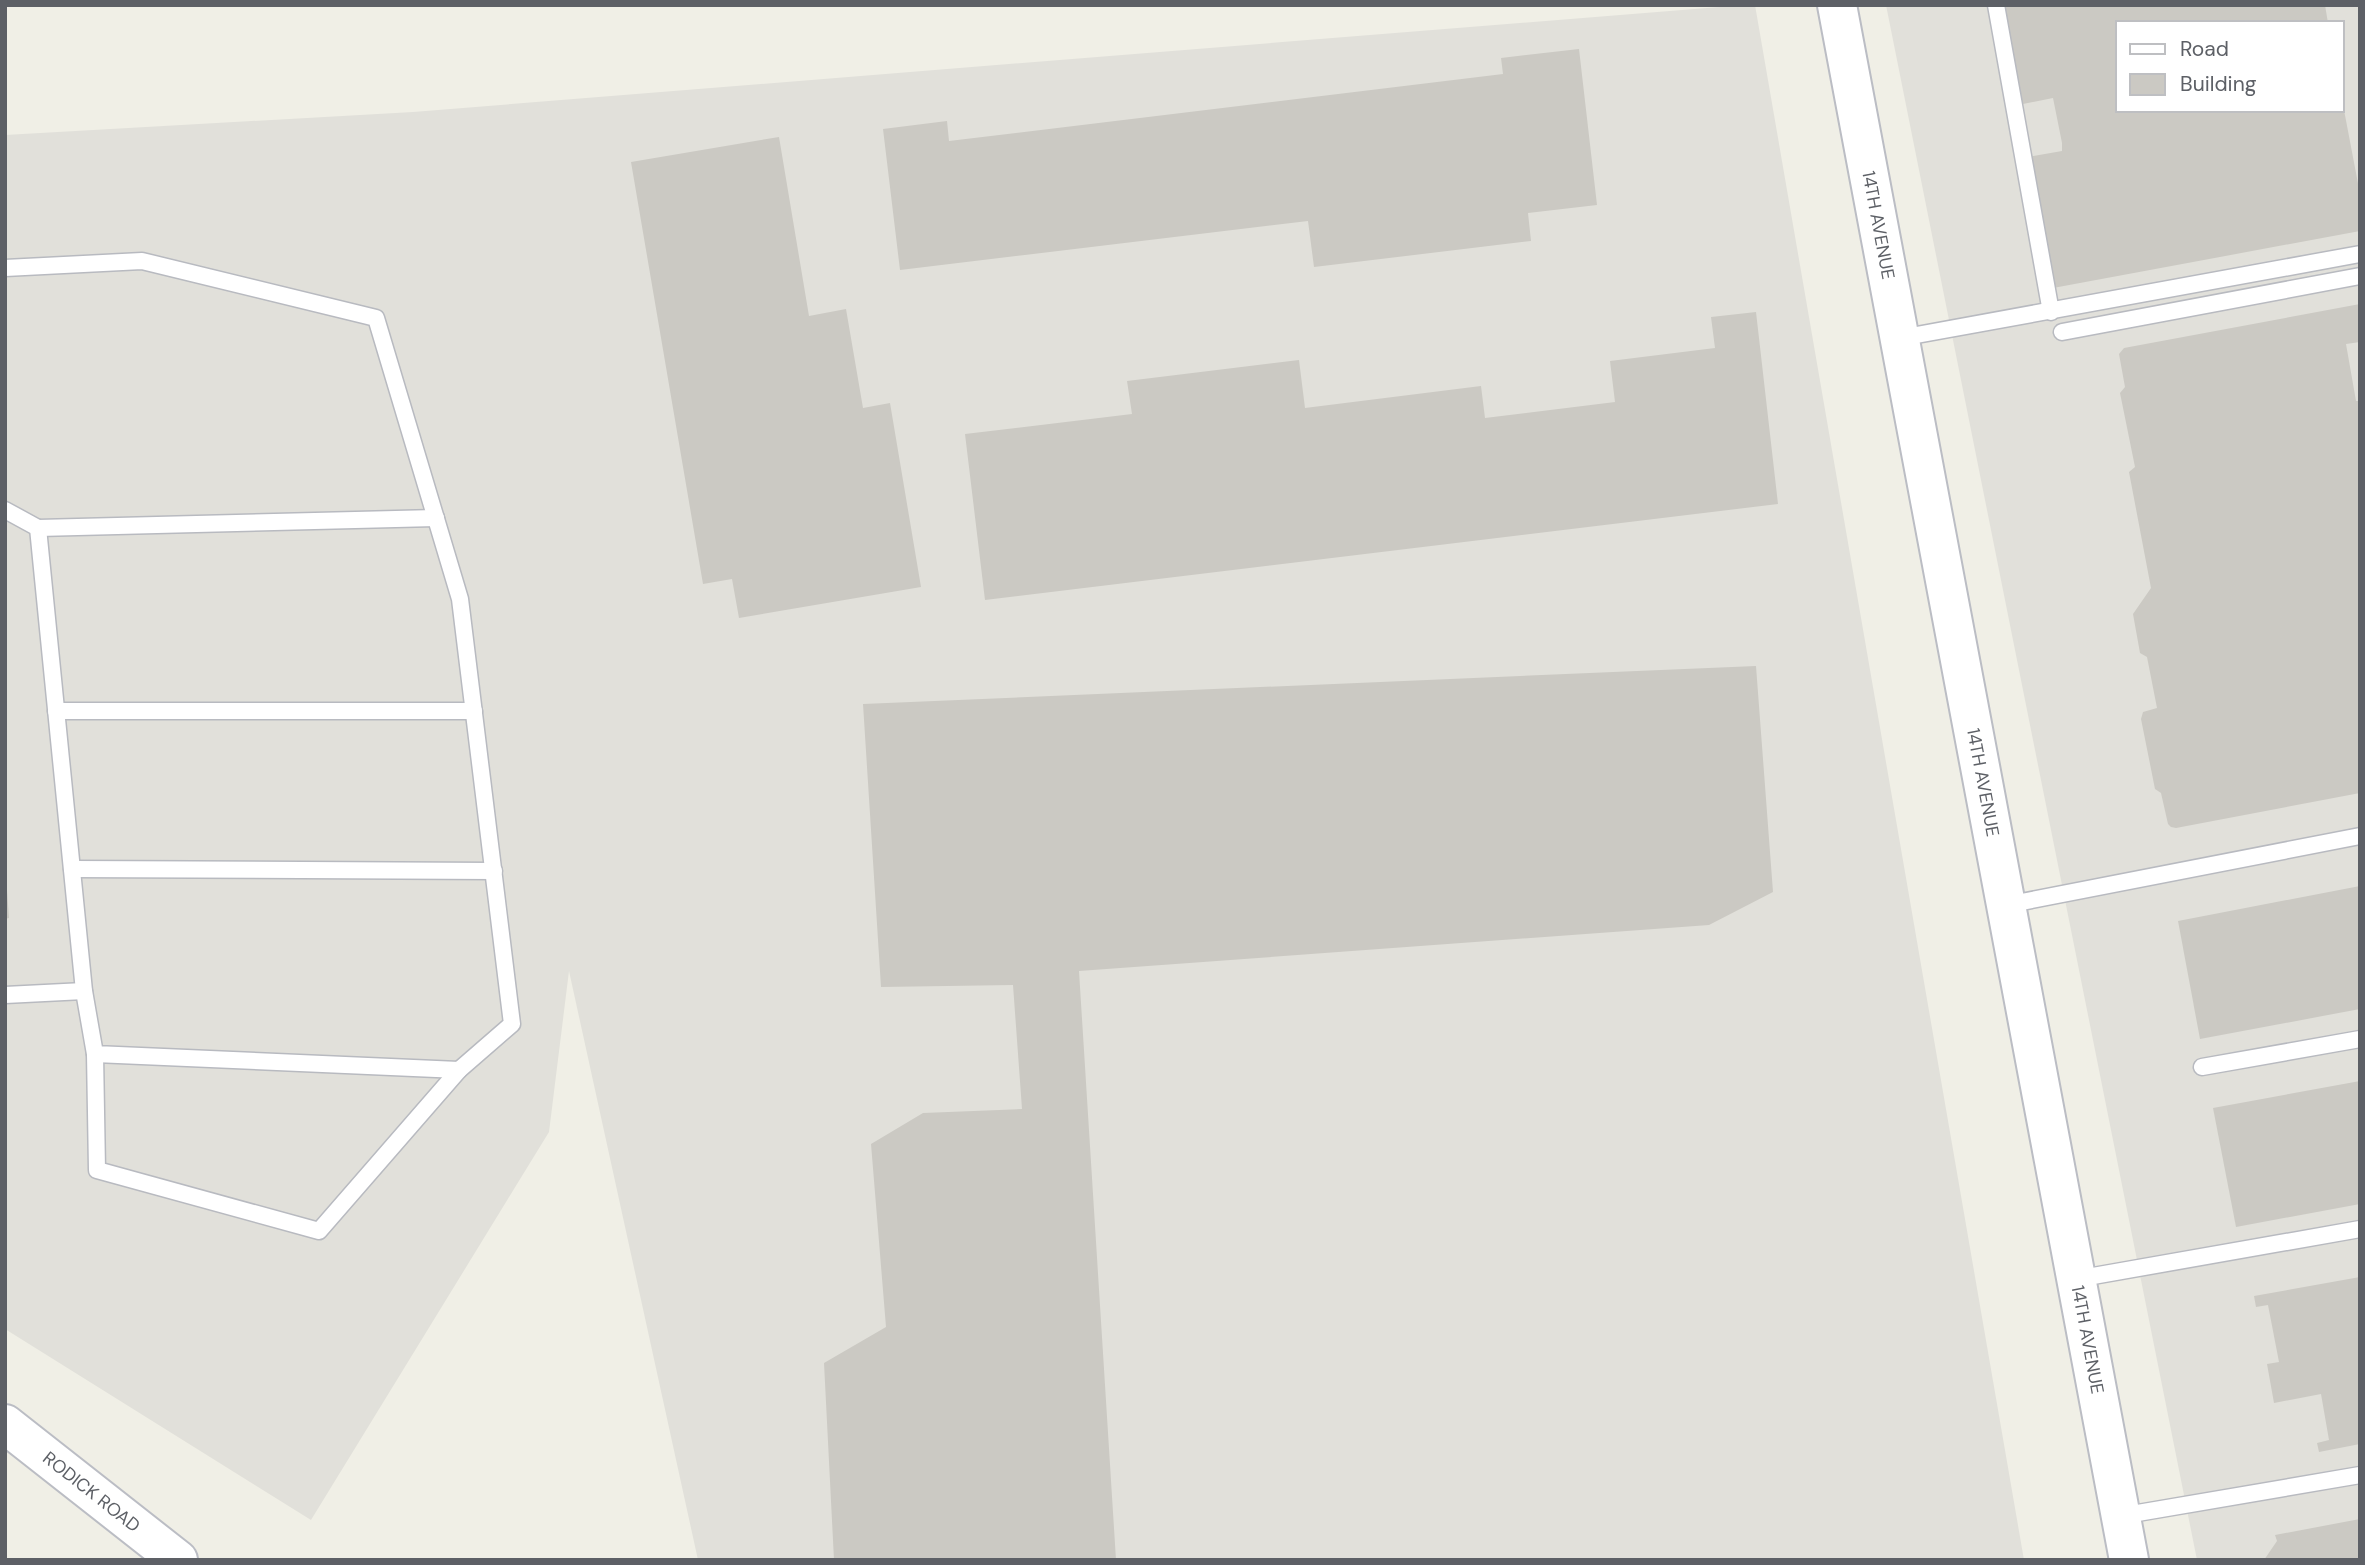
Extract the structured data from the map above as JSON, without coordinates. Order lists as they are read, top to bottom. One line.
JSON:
{"streets":{"main road":["14TH AVENUE","RODICK ROAD"]},"legend":["Road","Building"]}
